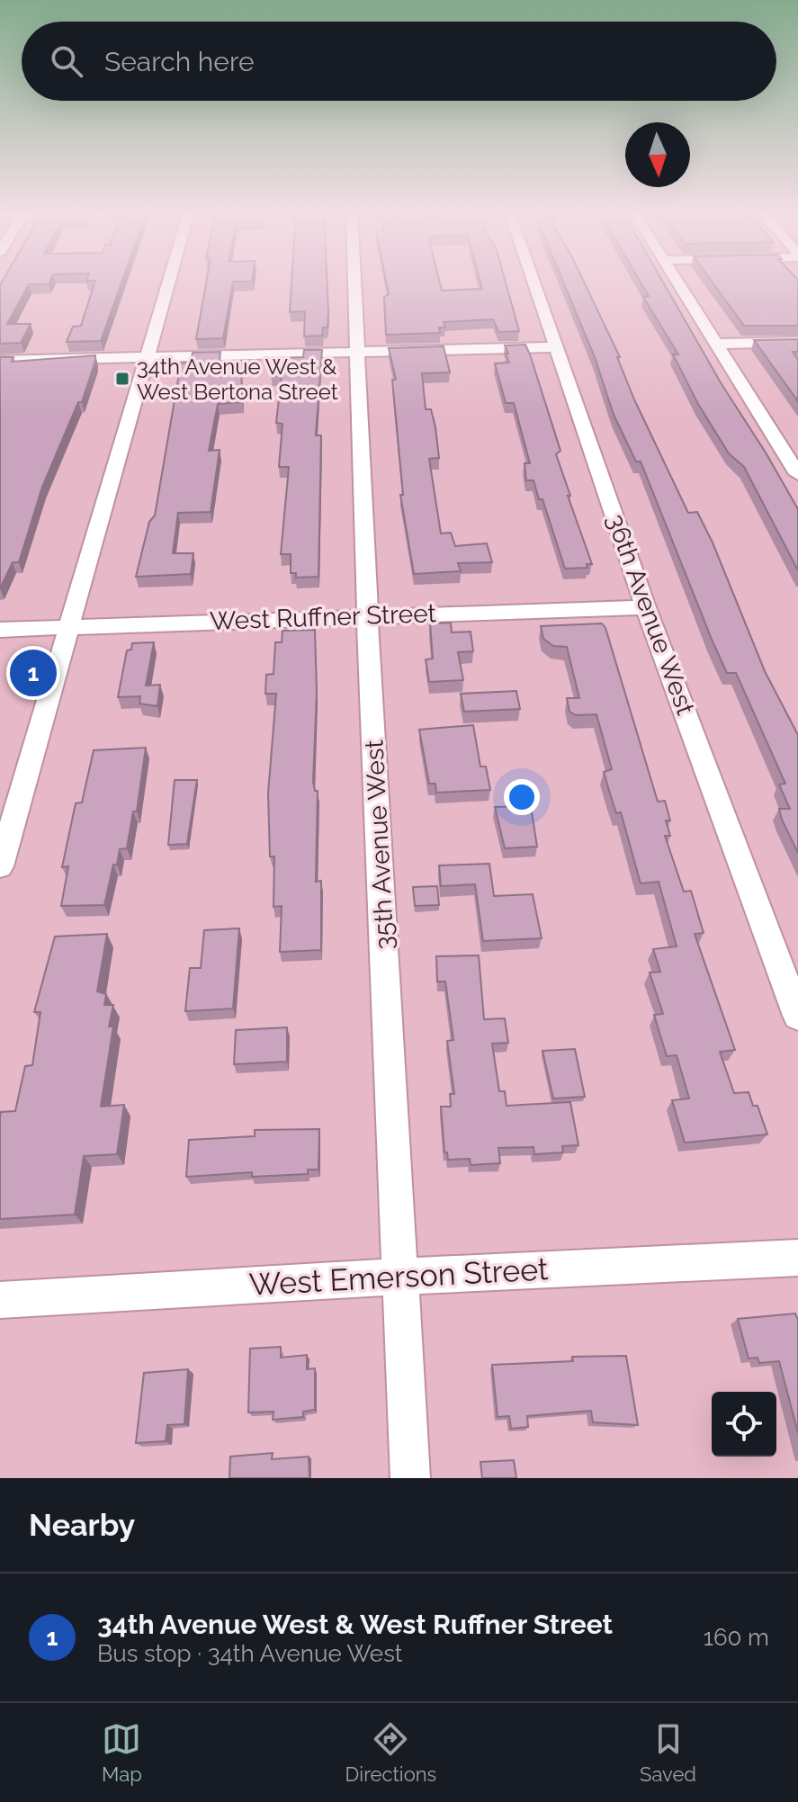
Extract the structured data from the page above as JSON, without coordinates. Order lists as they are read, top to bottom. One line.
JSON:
{"streets":{"street":["36th Avenue West","West Ruffner Street","35th Avenue West","West Emerson Street"]},"crossings":[["36th Avenue West","West Ruffner Street"],["West Ruffner Street","35th Avenue West"],["35th Avenue West","West Emerson Street"]],"places":{"transit":["34th Avenue West & West Bertona Street"]},"north":"bottom","page":{"search":"Search here","pins":"1","heading":"Nearby","list":[{"mark":"1","name":"34th Avenue West & West Ruffner Street","note":"Bus stop · 34th Avenue West","value":"160 m"}],"nav":["Map","Directions","Saved"]}}
